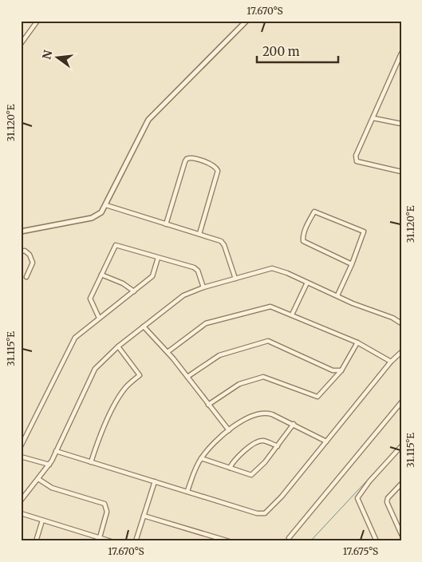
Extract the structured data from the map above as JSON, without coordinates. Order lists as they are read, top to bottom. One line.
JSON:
{"scale_bar":"200 m","north":"left","coordinates":["17.670°S","31.120°E","31.115°E","17.675°S"]}
